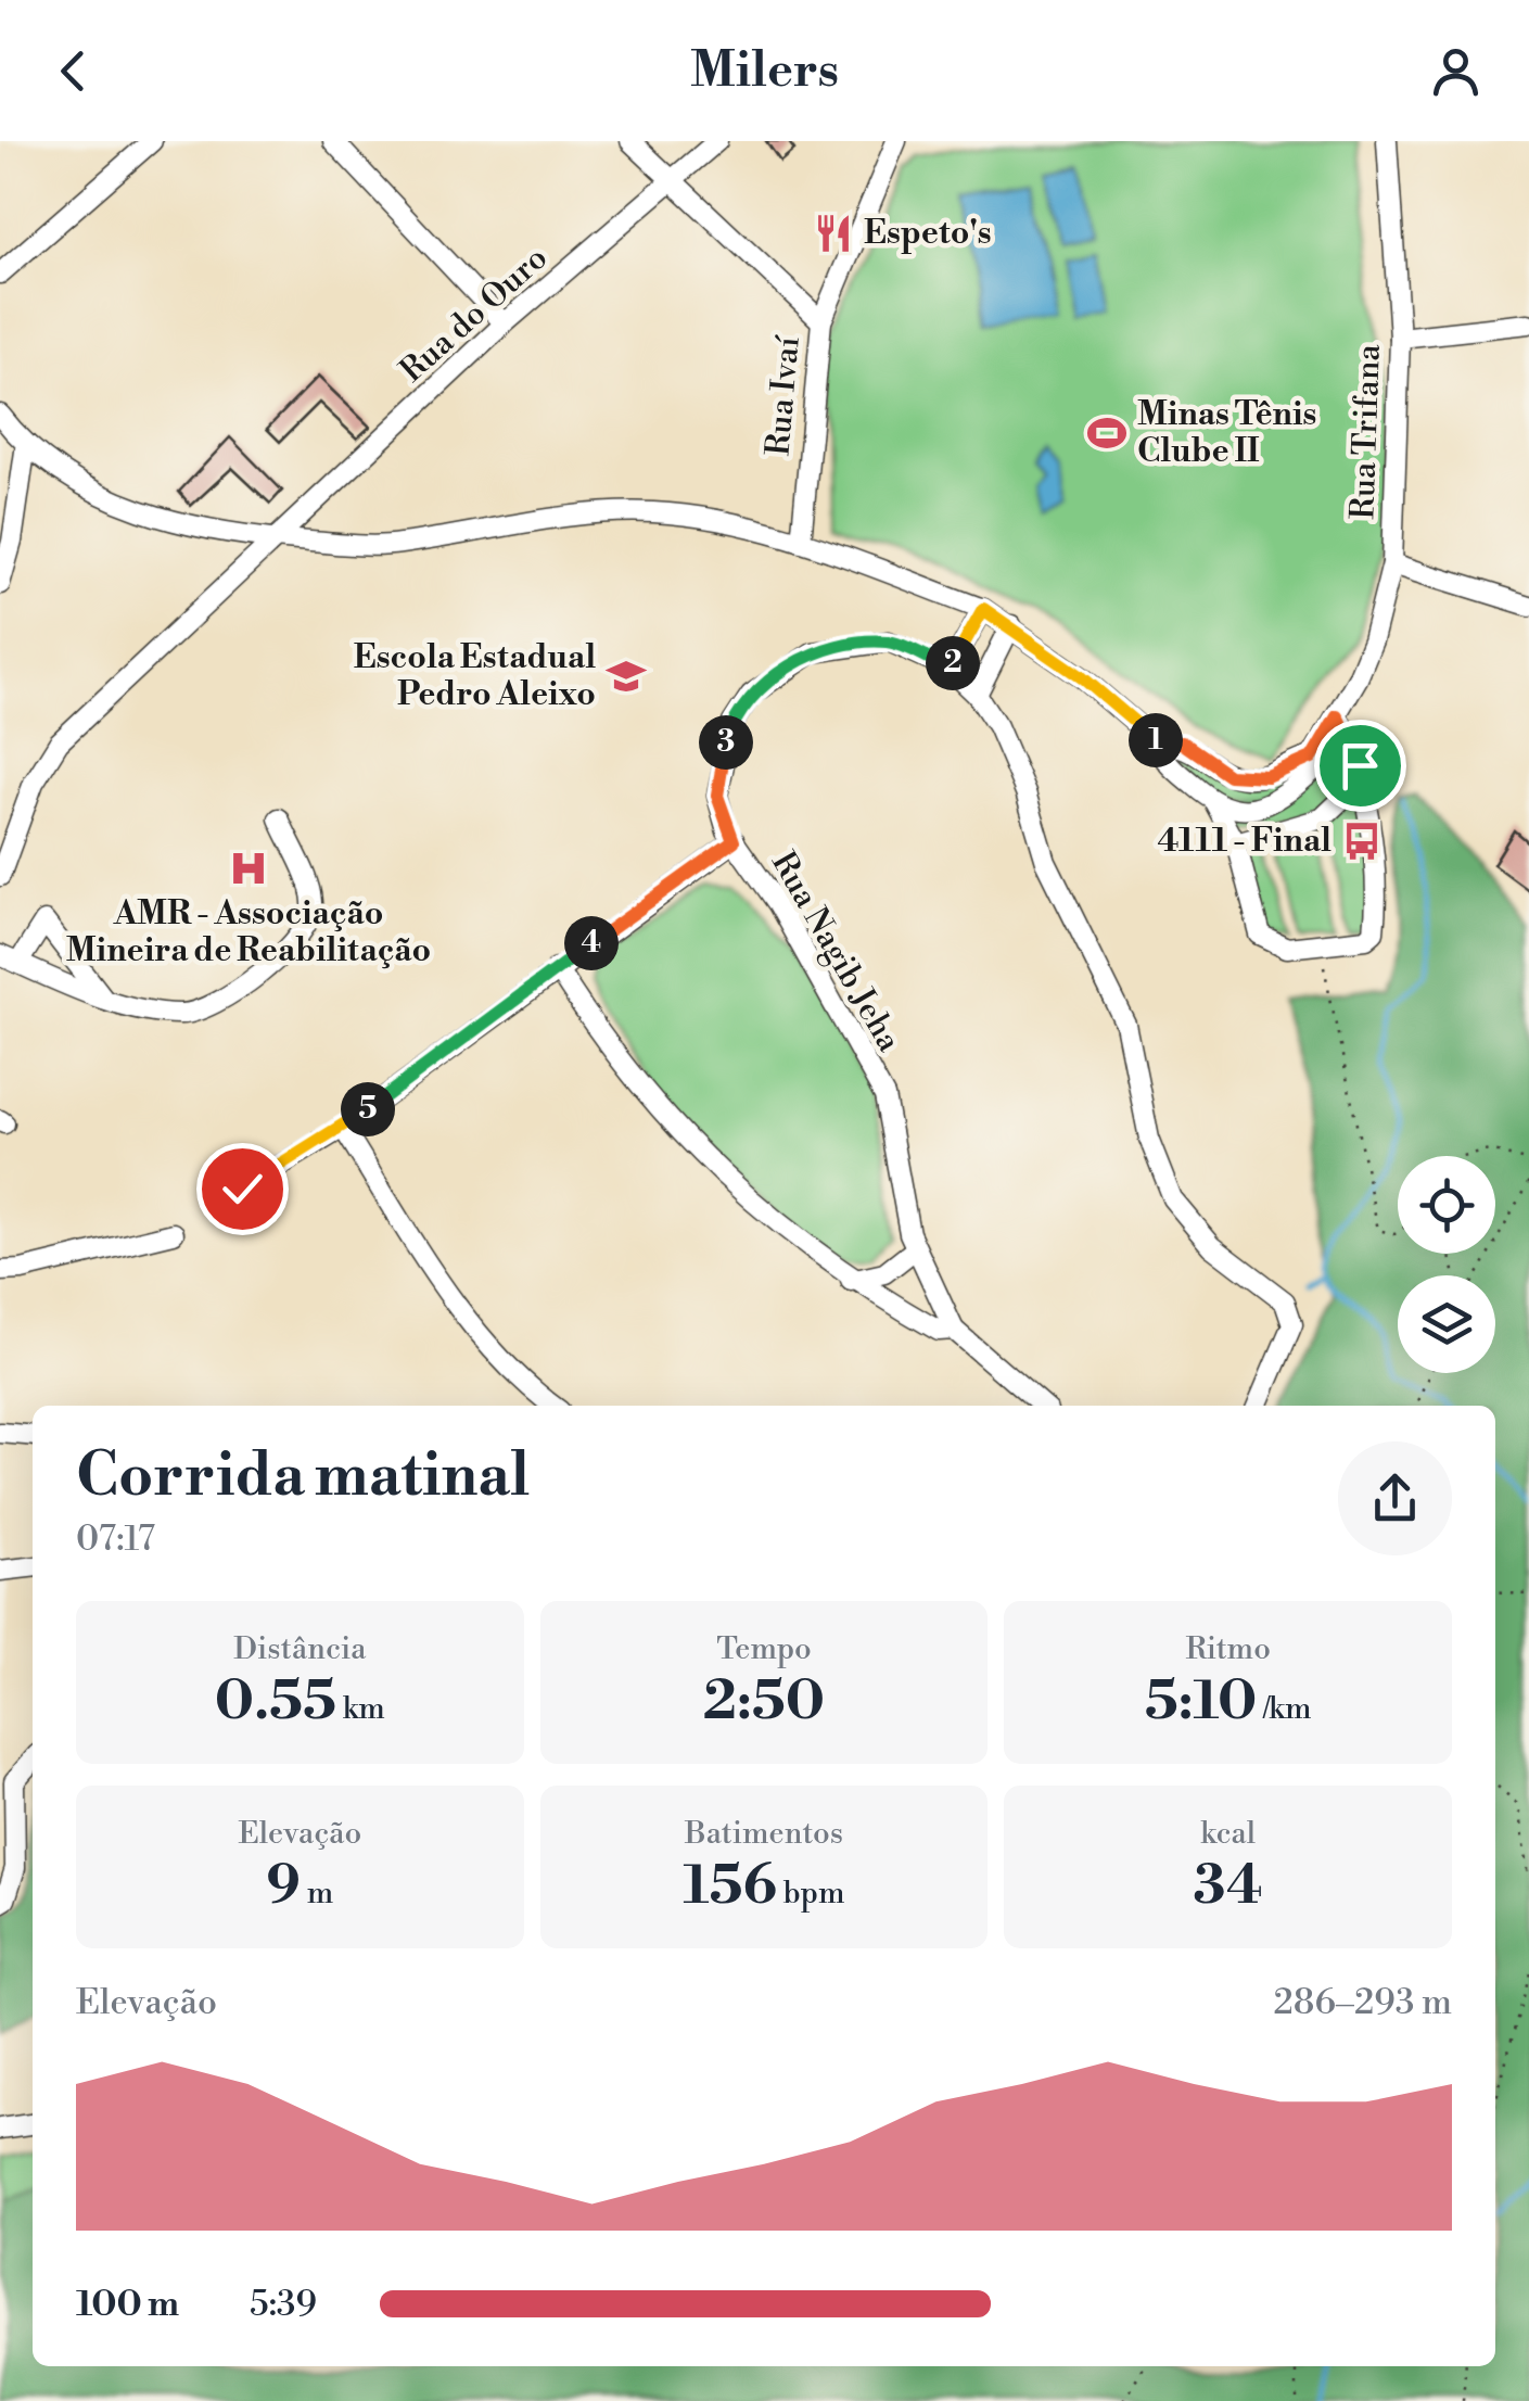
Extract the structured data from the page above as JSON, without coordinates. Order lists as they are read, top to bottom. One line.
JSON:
{"streets":{"street":["Rua do Ouro","Rua Ivaí","Rua Trifana","Rua Nagib Jeha"]},"places":{"restaurant":["Espeto's"],"sports":["Minas Tênis Clube II"],"school or university":["Escola Estadual Pedro Aleixo"],"bus stop":["4111 - Final"],"hospital":["AMR - Associação Mineira de Reabilitação"]},"page":{"header":"Milers","pins":["2","1","3","4","5"],"heading":["Corrida matinal","07:17"],"stats":[["Distância","0.55 km"],["Tempo","2:50"],["Ritmo","5:10 /km"],["Elevação","9 m"],["Batimentos","156 bpm"],["kcal","34"]],"chart":["Elevação","286–293 m"],"list":[{"name":"100 m","note":"5:39"}]}}
